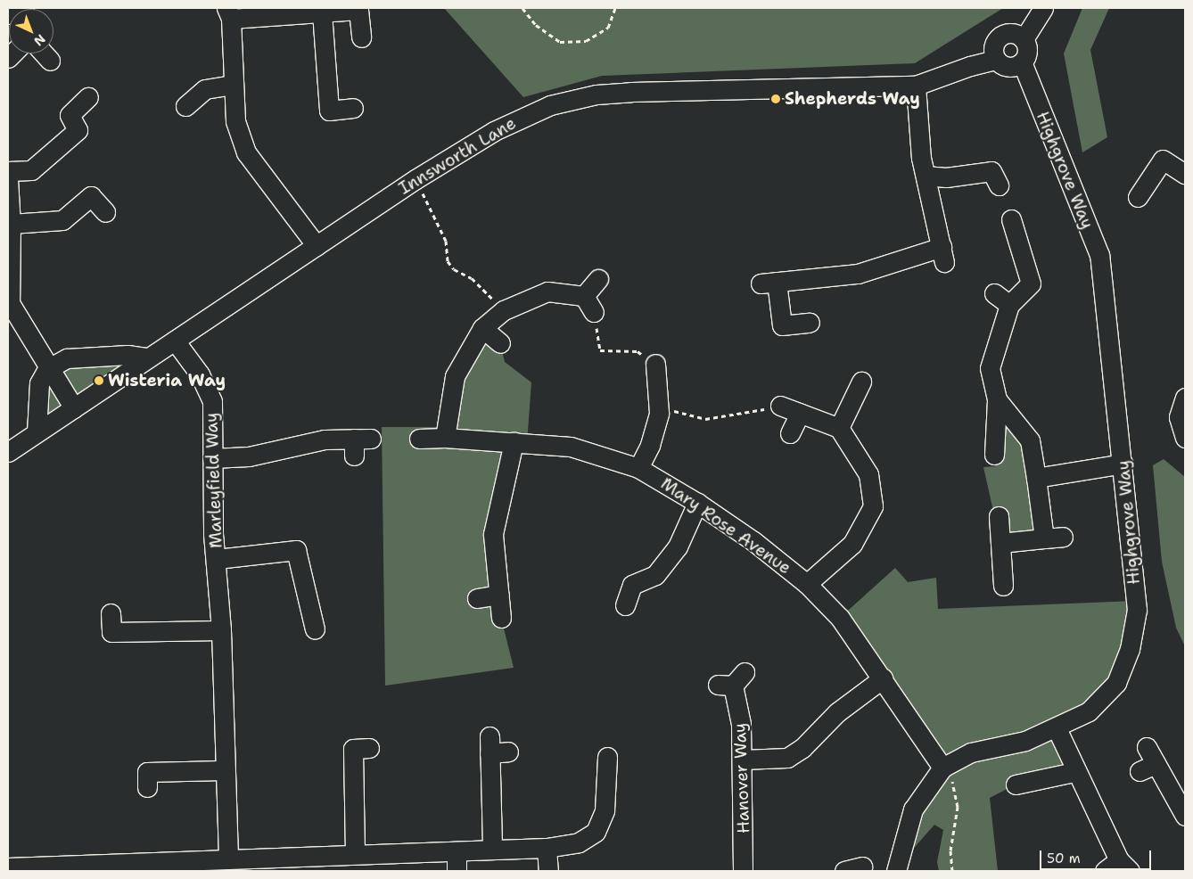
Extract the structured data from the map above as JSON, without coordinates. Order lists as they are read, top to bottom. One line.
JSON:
{"streets":{"street":["Innsworth Lane","Highgrove Way","Marleyfield Way","Mary Rose Avenue","Hanover Way"]},"crossings":[["Innsworth Lane","Highgrove Way"],["Innsworth Lane","Marleyfield Way"],["Highgrove Way","Mary Rose Avenue"]],"places":["Shepherds Way","Wisteria Way"],"scale_bar":"50 m","north":"bottom right"}
